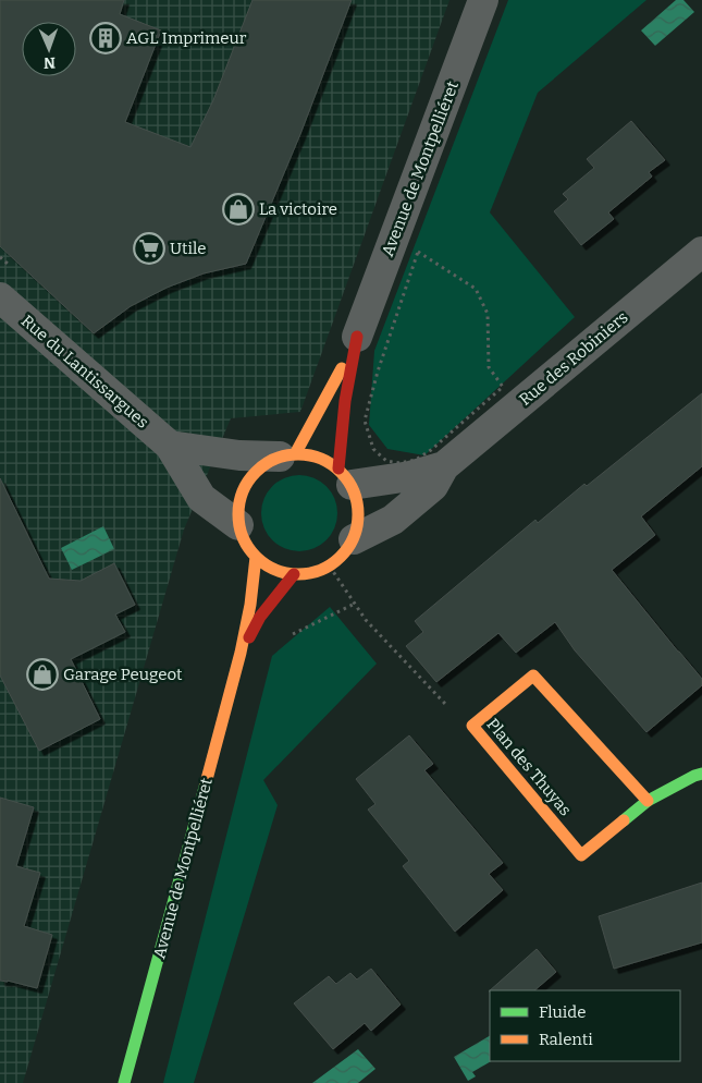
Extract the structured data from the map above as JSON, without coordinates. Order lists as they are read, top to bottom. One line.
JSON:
{"streets":{"street":["Avenue de Montpelliéret","Rue des Robiniers","Rue du Lantissargues","Plan des Thuyas"]},"crossings":[["Avenue de Montpelliéret","Rue des Robiniers"],["Avenue de Montpelliéret","Rue du Lantissargues"],["Rue des Robiniers","Rue du Lantissargues"]],"places":{"building":["AGL Imprimeur"],"shop":["La victoire","Garage Peugeot"],"supermarket":["Utile"]},"legend":["Fluide","Ralenti"],"north":"bottom"}
